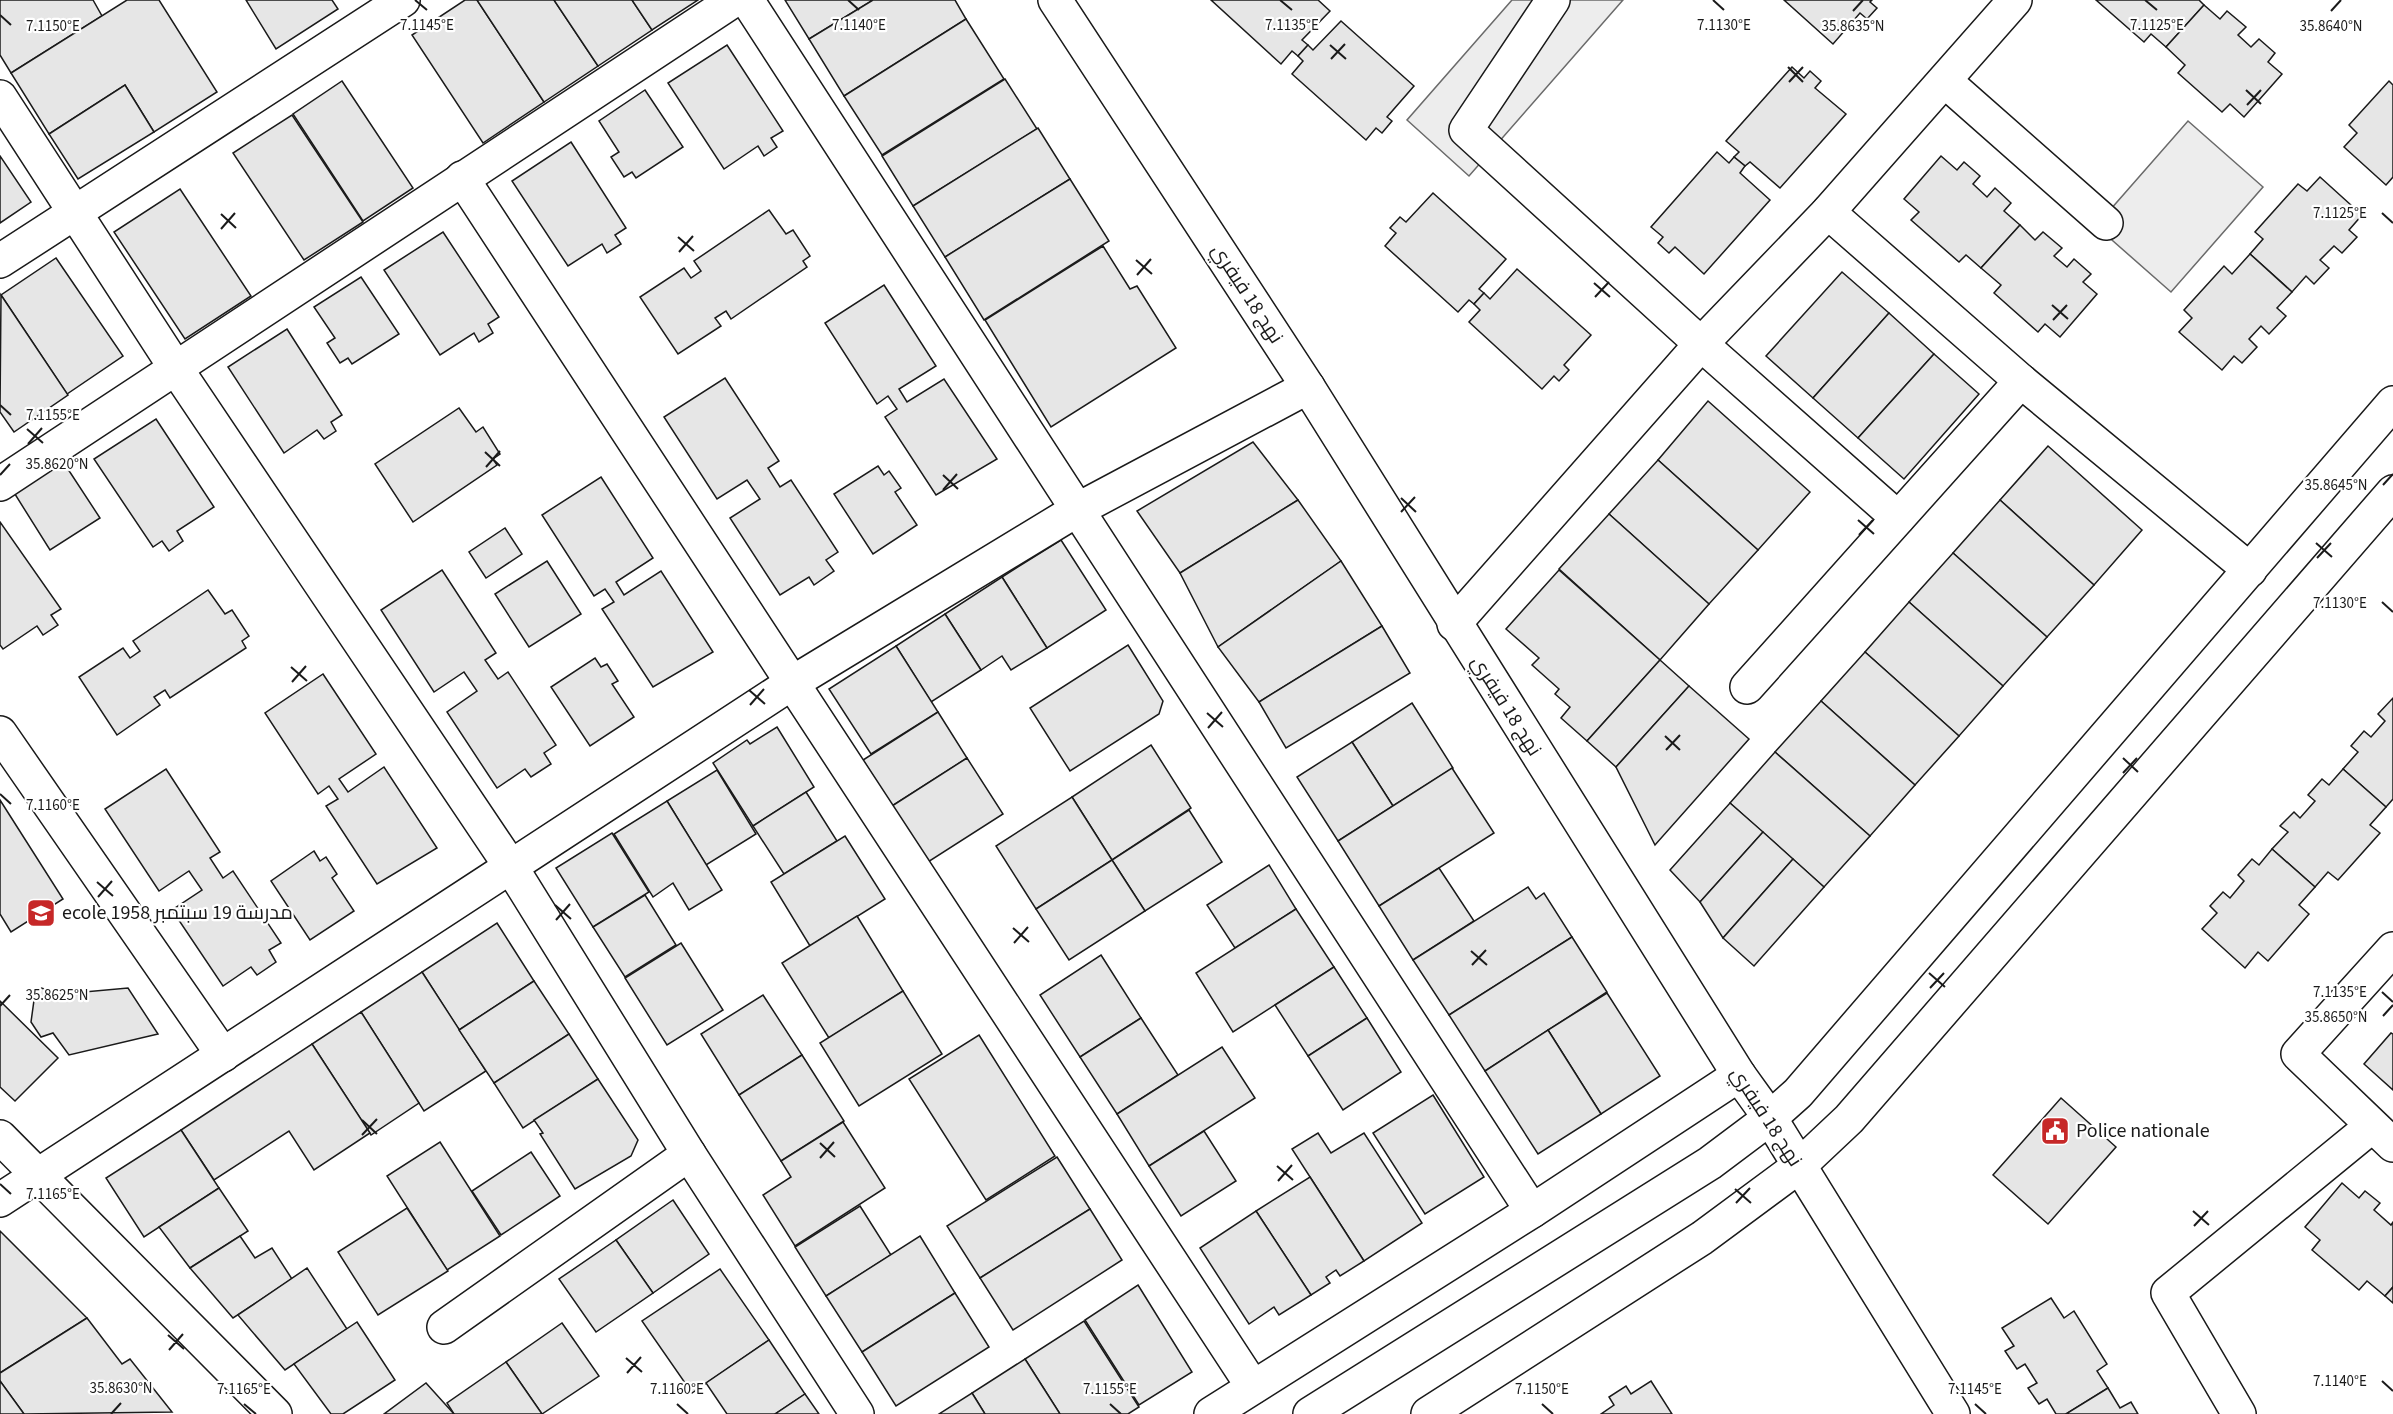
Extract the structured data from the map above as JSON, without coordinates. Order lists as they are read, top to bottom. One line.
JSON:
{"streets":{"street":["نهج 18 فيفري"]},"places":{"school or university":["ecole مدرسة 19 سبتمبر 1958"],"public building":["Police nationale"]},"coordinates":["7.1145°E","7.1140°E","7.1135°E","7.1130°E","7.1125°E","7.1150°E","35.8635°N","35.8640°N","7.1155°E","35.8620°N","35.8645°N","7.1160°E","35.8625°N","35.8650°N","7.1165°E","35.8630°N"]}
